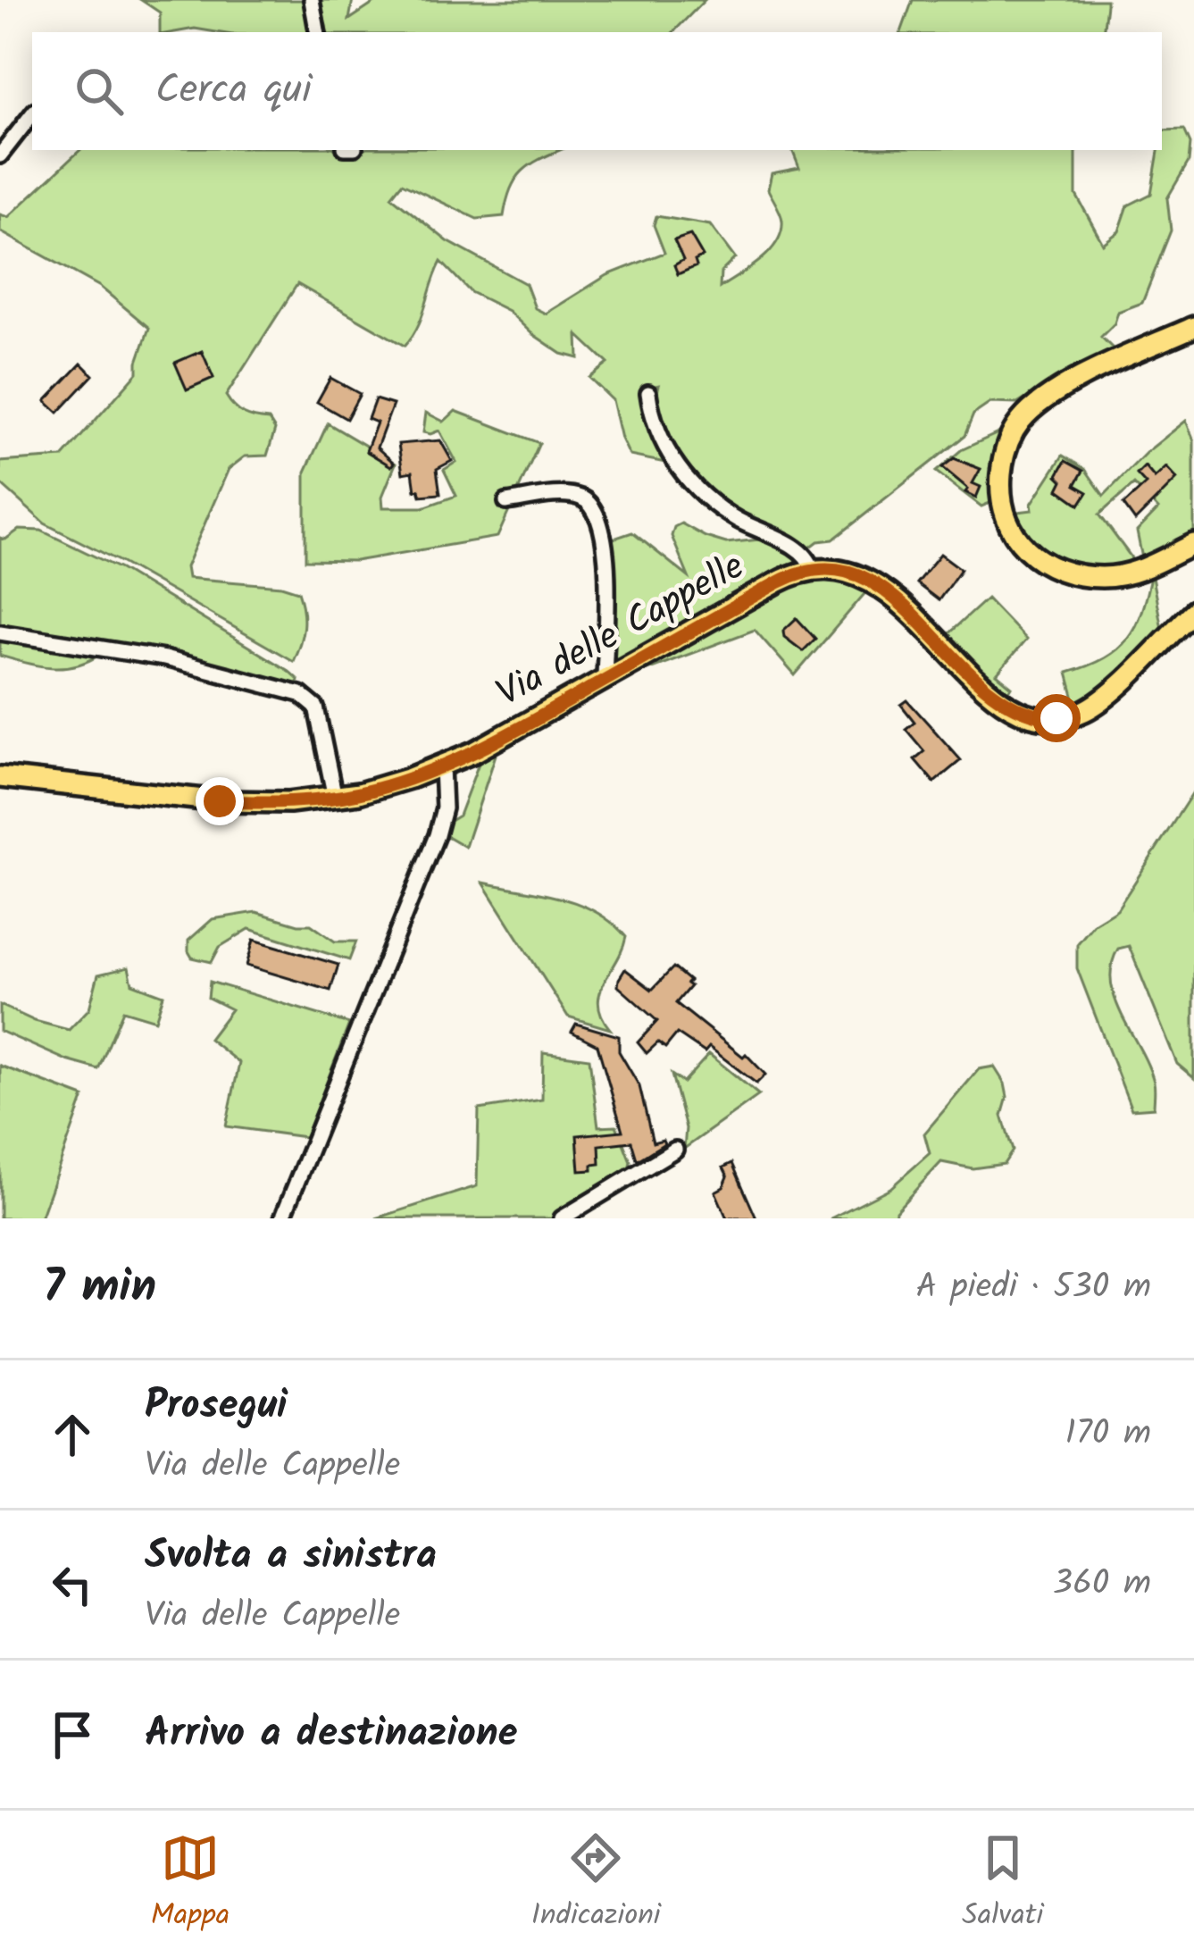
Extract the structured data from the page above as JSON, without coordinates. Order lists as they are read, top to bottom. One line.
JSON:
{"streets":{"main road":["Via delle Cappelle"]},"page":{"search":"Cerca qui","heading":["7 min","A piedi · 530 m"],"list":[["Prosegui","Via delle Cappelle","170 m"],["Svolta a sinistra","Via delle Cappelle","360 m"],"Arrivo a destinazione"],"nav":["Mappa","Indicazioni","Salvati"]}}
